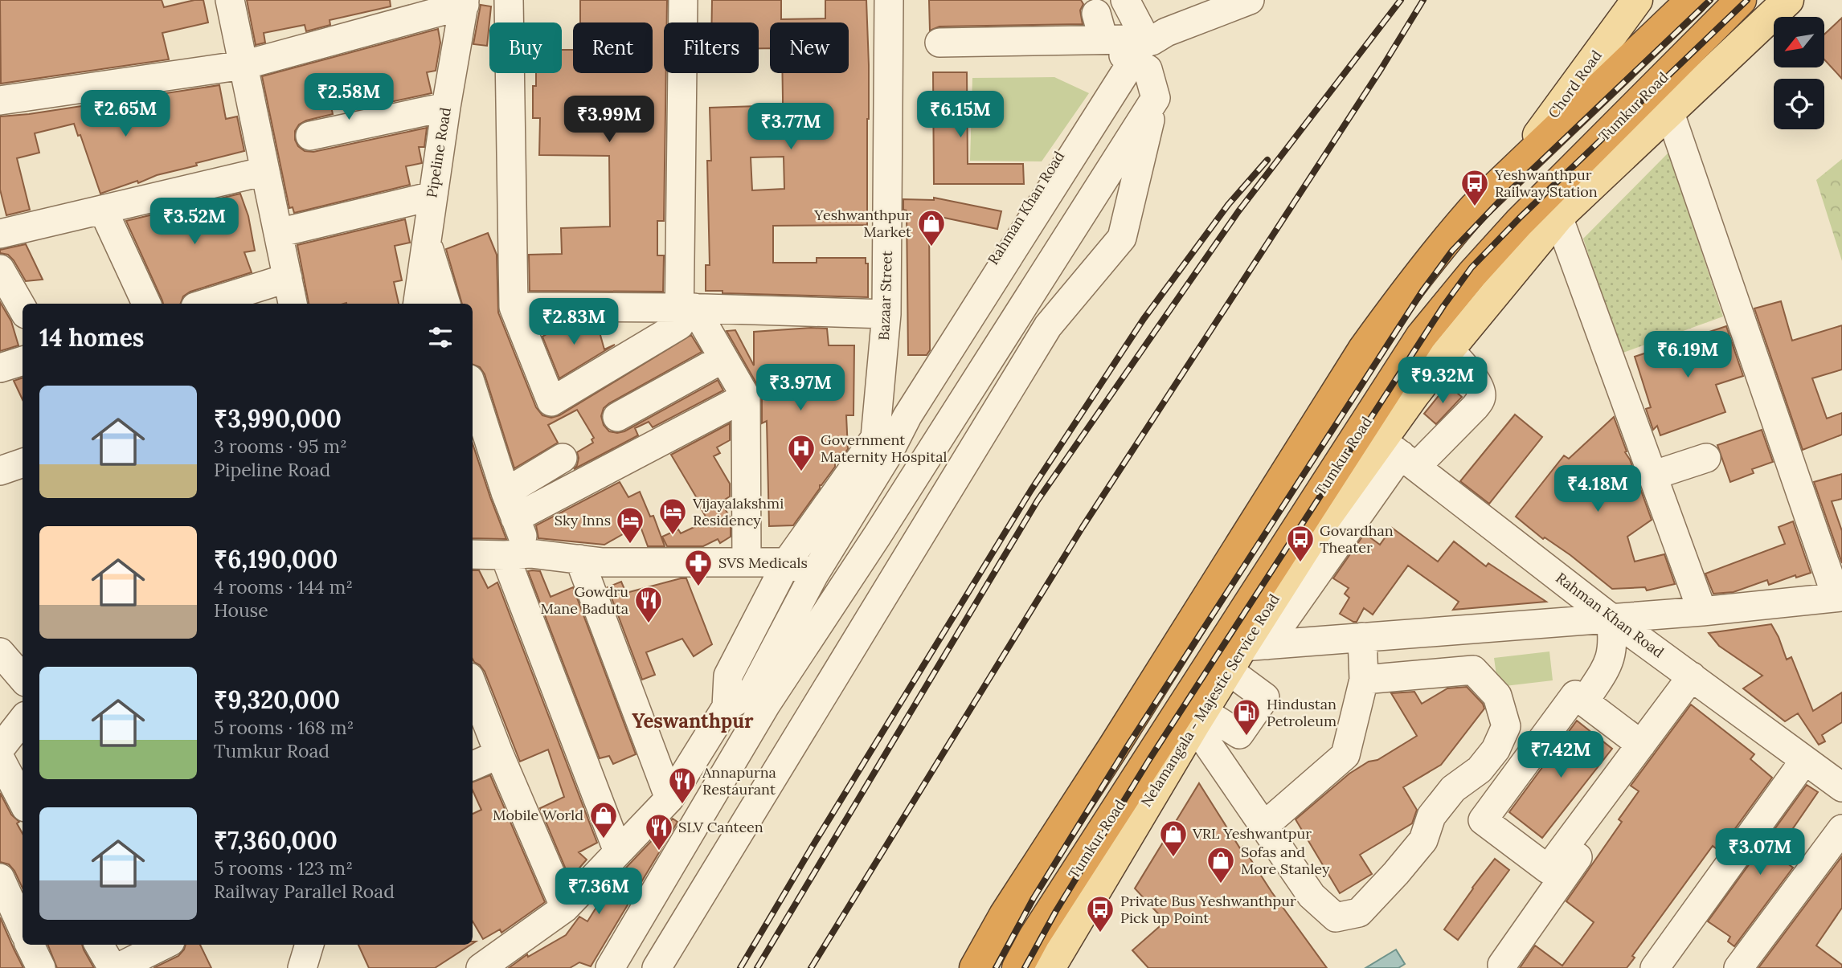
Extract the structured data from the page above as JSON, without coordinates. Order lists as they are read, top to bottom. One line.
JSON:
{"streets":{"highway":["Tumkur Road"],"main road":["Chord Road","Nelamangala - Majestic Service Road"],"street":["Pipeline Road","Rahman Khan Road","Bazaar Street"]},"crossings":[["Tumkur Road","Rahman Khan Road"],["Tumkur Road","Nelamangala - Majestic Service Road"],["Rahman Khan Road","Bazaar Street"],["Rahman Khan Road","Nelamangala - Majestic Service Road"]],"districts":["Yeswanthpur"],"places":{"bus stop":["Yeshwanthpur Railway Station","Govardhan Theater","Private Bus Yeshwanthpur Pick up Point"],"shop":["Yeshwanthpur Market","Mobile World","VRL Yeshwantpur","Sofas and More Stanley"],"hospital":["Government Maternity Hospital"],"hotel":["Vijayalakshmi Residency","Sky Inns"],"pharmacy":["SVS Medicals"],"restaurant":["Gowdru Mane Baduta","Annapurna Restaurant","SLV Canteen"],"fuel station":["Hindustan Petroleum"]},"north":"bottom left","page":{"chip":["Buy","Rent","Filters","New"],"price":["₹2.58M","₹2.65M","₹6.15M","₹3.99M","₹3.77M","₹3.52M","₹2.83M","₹6.19M","₹9.32M","₹3.97M","₹4.18M","₹7.42M","₹3.07M","₹7.36M"],"heading":"14 homes","list":[{"name":"₹3,990,000","note":"3 rooms · 95 m² · Pipeline Road"},{"name":"₹6,190,000","note":"4 rooms · 144 m² · House"},{"name":"₹9,320,000","note":"5 rooms · 168 m² · Tumkur Road"},{"name":"₹7,360,000","note":"5 rooms · 123 m² · Railway Parallel Road"}]}}
